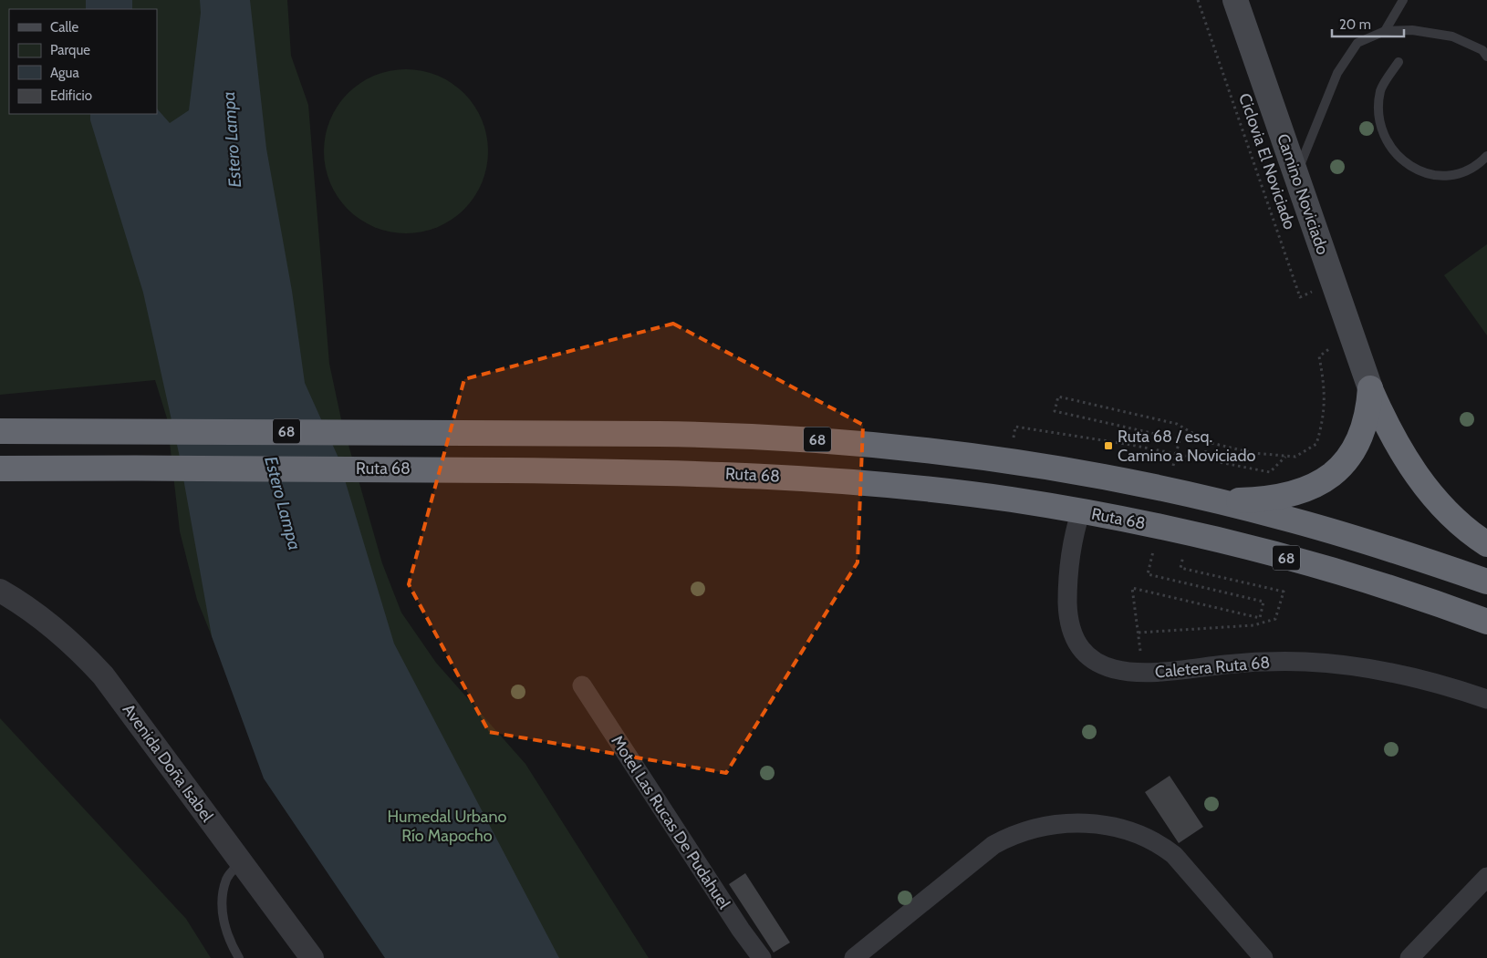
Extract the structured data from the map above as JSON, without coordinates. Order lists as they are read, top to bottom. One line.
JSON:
{"streets":{"highway":["68","Ruta 68"],"main road":["Camino Noviciado"],"street":["Caletera Ruta 68","Avenida Doña Isabel","Motel Las Rucas De Pudahuel"],"path":["Ciclovia El Noviciado"]},"crossings":[["Ciclovia El Noviciado","Camino Noviciado"],["Ruta 68","Caletera Ruta 68"]],"water":["Estero Lampa"],"parks":["Humedal Urbano Río Mapocho"],"places":{"transit":["Ruta 68 / esq. Camino a Noviciado"]},"legend":["Calle","Parque","Agua","Edificio"],"scale_bar":"20 m"}
